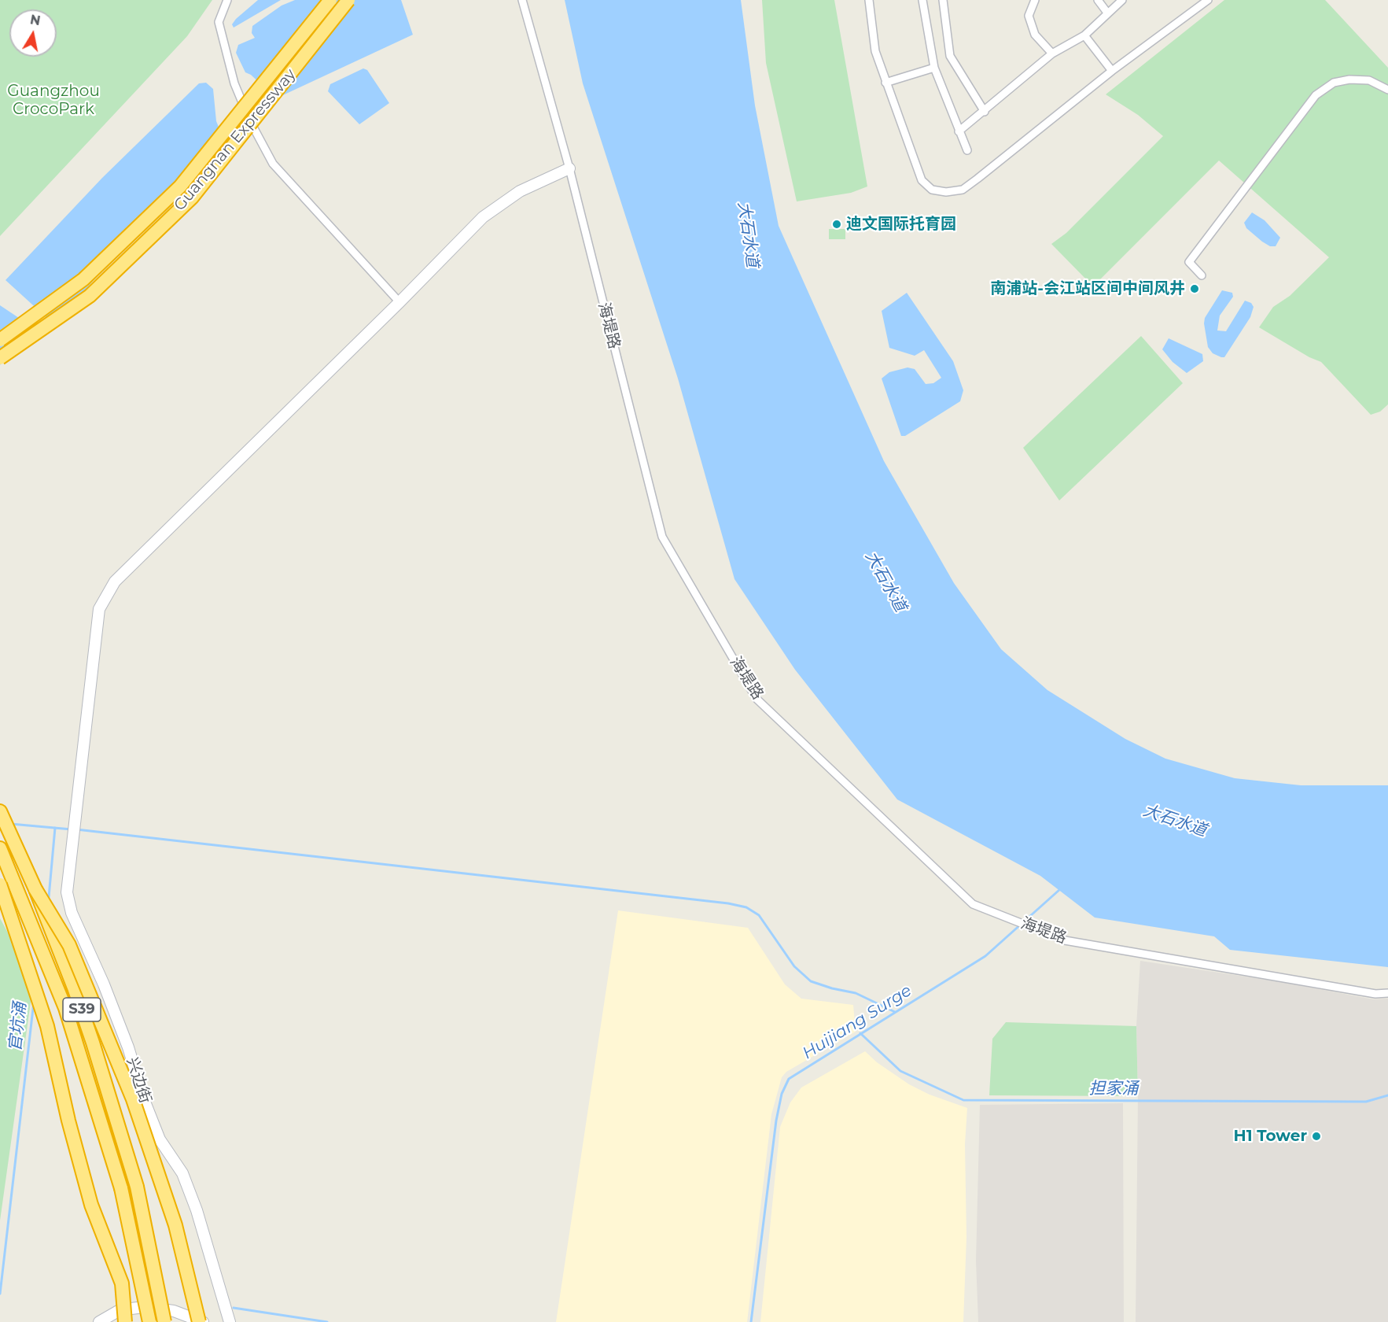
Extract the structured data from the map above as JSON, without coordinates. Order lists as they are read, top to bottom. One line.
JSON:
{"streets":{"highway":["Guangnan Expressway","S39"],"street":["海堤路","兴边街"]},"crossings":[["海堤路","兴边街"]],"water":["大石水道","Huijiang Surge","官坑涌","担家涌"],"parks":["Guangzhou CrocoPark"],"places":["迪文国际托育园","南浦站-会江站区间中间风井","H1 Tower"],"north":"top"}
